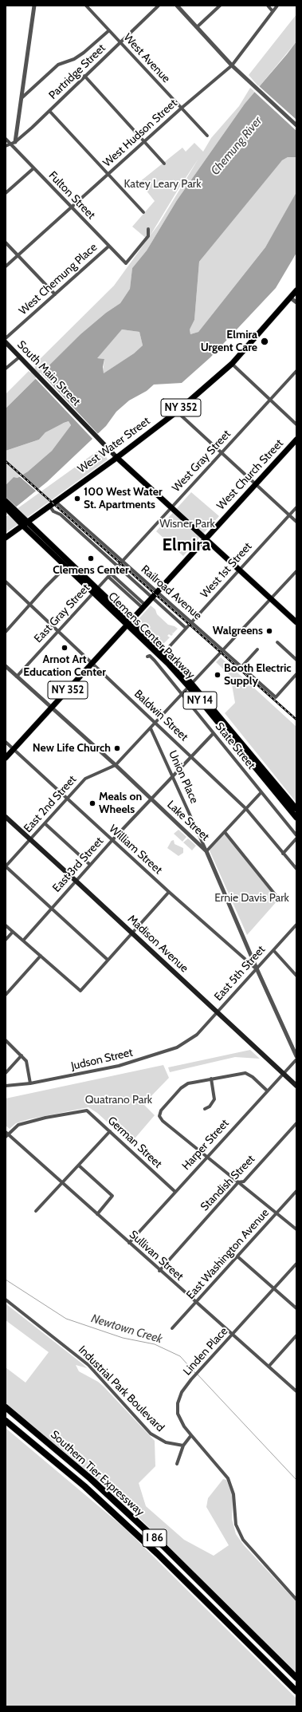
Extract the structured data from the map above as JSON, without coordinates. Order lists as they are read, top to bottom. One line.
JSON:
{"streets":{"highway":["Southern Tier Expressway","I 86"],"main road":["South Main Street","NY 352","West Water Street","West Church Street","Clemens Center Parkway","NY 14","Madison Avenue"],"street":["West Avenue","Partridge Street","West Hudson Street","Fulton Street","West Chemung Place","West Gray Street","West 1st Street","Railroad Avenue","East Gray Street","Baldwin Street","State Street","Union Place","East 2nd Street","Lake Street","William Street","East 3rd Street","East 5th Street","Judson Street","German Street","Harper Street","Standish Street","East Washington Avenue","Sullivan Street","Linden Place","Industrial Park Boulevard"]},"crossings":[["West Avenue","Partridge Street"],["West Avenue","West Hudson Street"],["Partridge Street","Fulton Street"],["West Hudson Street","Fulton Street"],["Fulton Street","West Chemung Place"],["South Main Street","West Water Street"],["NY 352","West Water Street"],["NY 352","West Church Street"],["NY 352","Clemens Center Parkway"],["NY 352","Baldwin Street"],["NY 352","Lake Street"],["NY 352","William Street"],["West Water Street","Railroad Avenue"],["West Gray Street","Railroad Avenue"],["West Gray Street","East Gray Street"],["West Church Street","Railroad Avenue"],["West Church Street","Clemens Center Parkway"],["West 1st Street","Railroad Avenue"],["Railroad Avenue","East Gray Street"],["Railroad Avenue","East 2nd Street"],["East Gray Street","Clemens Center Parkway"],["East Gray Street","Baldwin Street"],["East Gray Street","Lake Street"],["Clemens Center Parkway","East 2nd Street"],["Baldwin Street","East 2nd Street"],["Baldwin Street","East 3rd Street"],["State Street","East 2nd Street"],["State Street","East 3rd Street"],["Union Place","East 2nd Street"],["Union Place","Lake Street"],["Union Place","East 3rd Street"],["East 2nd Street","Lake Street"],["East 2nd Street","William Street"],["East 2nd Street","Madison Avenue"],["Lake Street","William Street"],["Lake Street","East 3rd Street"],["Lake Street","East 5th Street"],["William Street","East 3rd Street"],["William Street","East 5th Street"],["East 3rd Street","Madison Avenue"],["Madison Avenue","East 5th Street"],["Madison Avenue","Harper Street"],["East 5th Street","Judson Street"],["German Street","Harper Street"],["German Street","Sullivan Street"],["Harper Street","Sullivan Street"],["Standish Street","Sullivan Street"],["East Washington Avenue","Sullivan Street"],["Sullivan Street","Linden Place"]],"districts":["Elmira"],"water":["Chemung River","Newtown Creek"],"parks":["Katey Leary Park","Wisner Park","Ernie Davis Park","Quatrano Park"],"places":["Elmira Urgent Care","100 West Water St. Apartments","Clemens Center","Walgreens","Arnot Art Education Center","Booth Electric Supply","New Life Church","Meals on Wheels"]}
